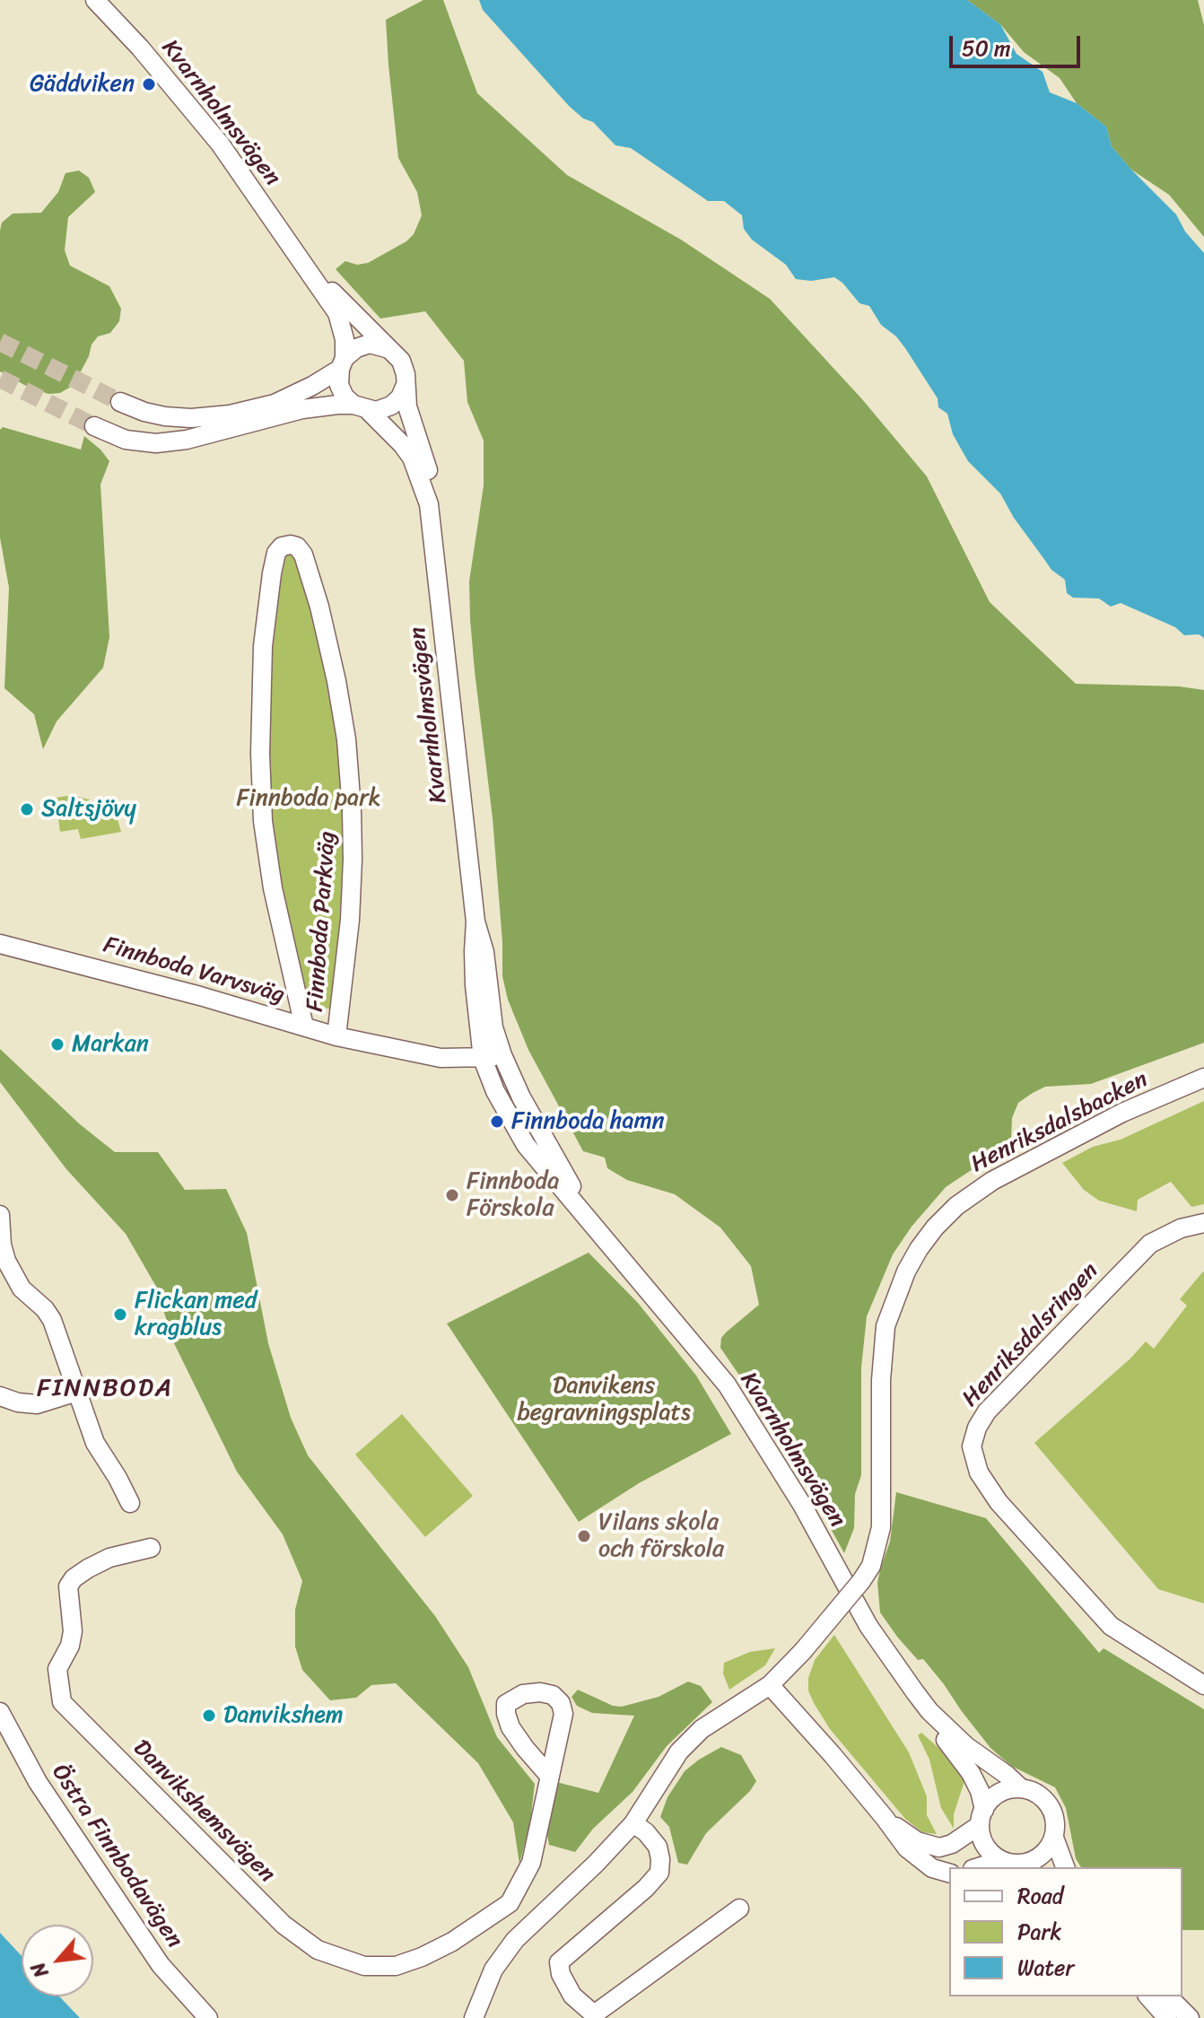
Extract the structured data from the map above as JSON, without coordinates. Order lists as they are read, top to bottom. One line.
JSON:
{"streets":{"street":["Kvarnholmsvägen","Finnboda Parkväg","Finnboda Varvsväg","Henriksdalsbacken","Henriksdalsringen","Danvikshemsvägen","Östra Finnbodavägen"]},"crossings":[["Kvarnholmsvägen","Finnboda Varvsväg"],["Finnboda Parkväg","Finnboda Varvsväg"]],"districts":["FINNBODA"],"parks":["Finnboda park","Danvikens begravningsplats"],"places":["Gäddviken","Saltsjövy","Markan","Finnboda hamn","Finnboda Förskola","Flickan med kragblus","Vilans skola och förskola","Danvikshem"],"legend":["Road","Park","Water"],"scale_bar":"50 m","north":"bottom left"}
